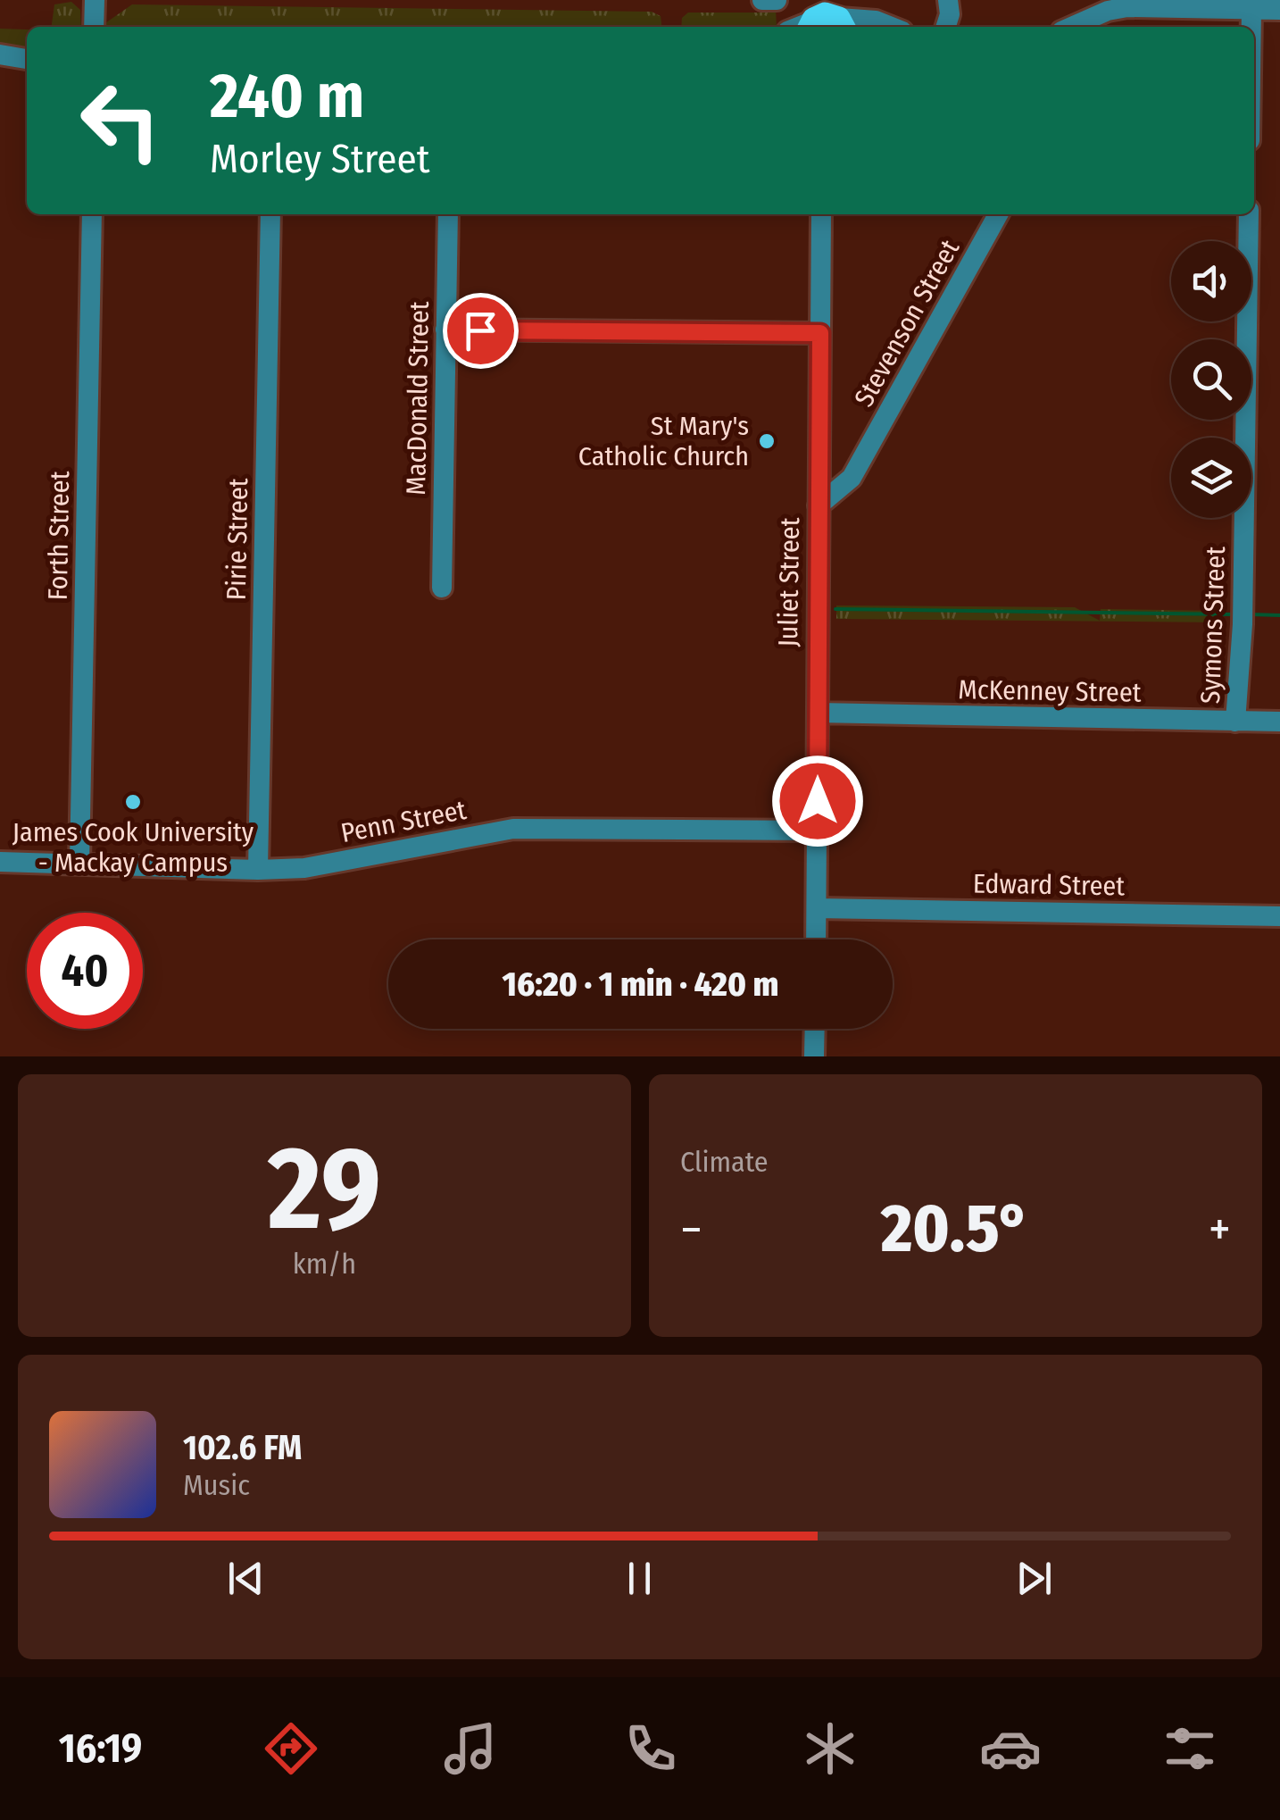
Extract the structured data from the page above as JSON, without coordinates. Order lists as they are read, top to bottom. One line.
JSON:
{"streets":{"street":["Stevenson Street","MacDonald Street","Forth Street","Pirie Street","Juliet Street","Symons Street","McKenney Street","Penn Street","Edward Street"]},"crossings":[["Stevenson Street","Juliet Street"],["Forth Street","Penn Street"],["Pirie Street","Penn Street"],["Juliet Street","McKenney Street"],["Juliet Street","Penn Street"],["Juliet Street","Edward Street"],["Symons Street","McKenney Street"]],"places":["St Mary's Catholic Church","James Cook University - Mackay Campus"],"page":{"turn":["240 m","Morley Street"],"limit":"40","trip":"16:20 · 1 min · 420 m","tile":[["29","km/h"],"Climate"],"heat":["−","20.5°","+"],"song":["102.6 FM","Music"],"tabs":"16:19"}}
